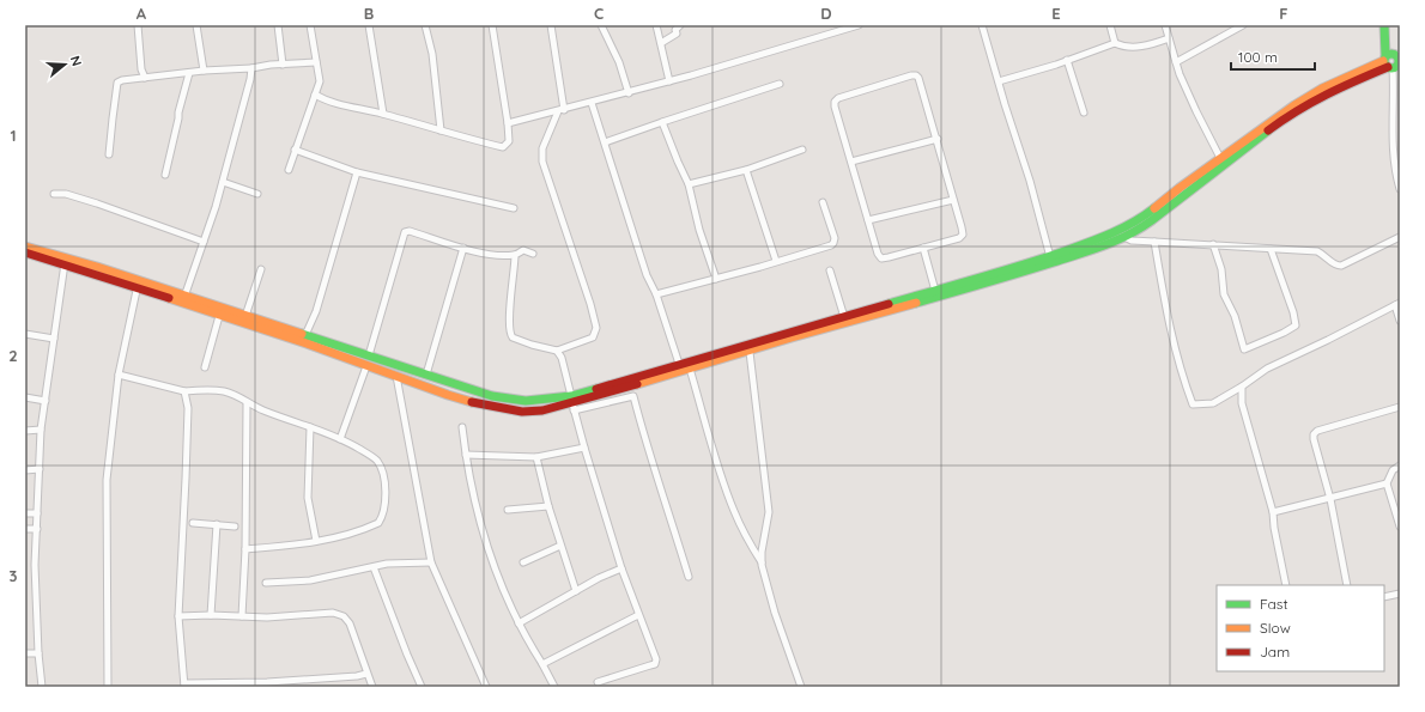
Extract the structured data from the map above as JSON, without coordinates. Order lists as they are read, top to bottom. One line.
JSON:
{"legend":["Fast","Slow","Jam"],"scale_bar":"100 m","north":"right","grid":{"columns":["A","B","C","D","E","F"],"rows":["1","2","3"]}}
